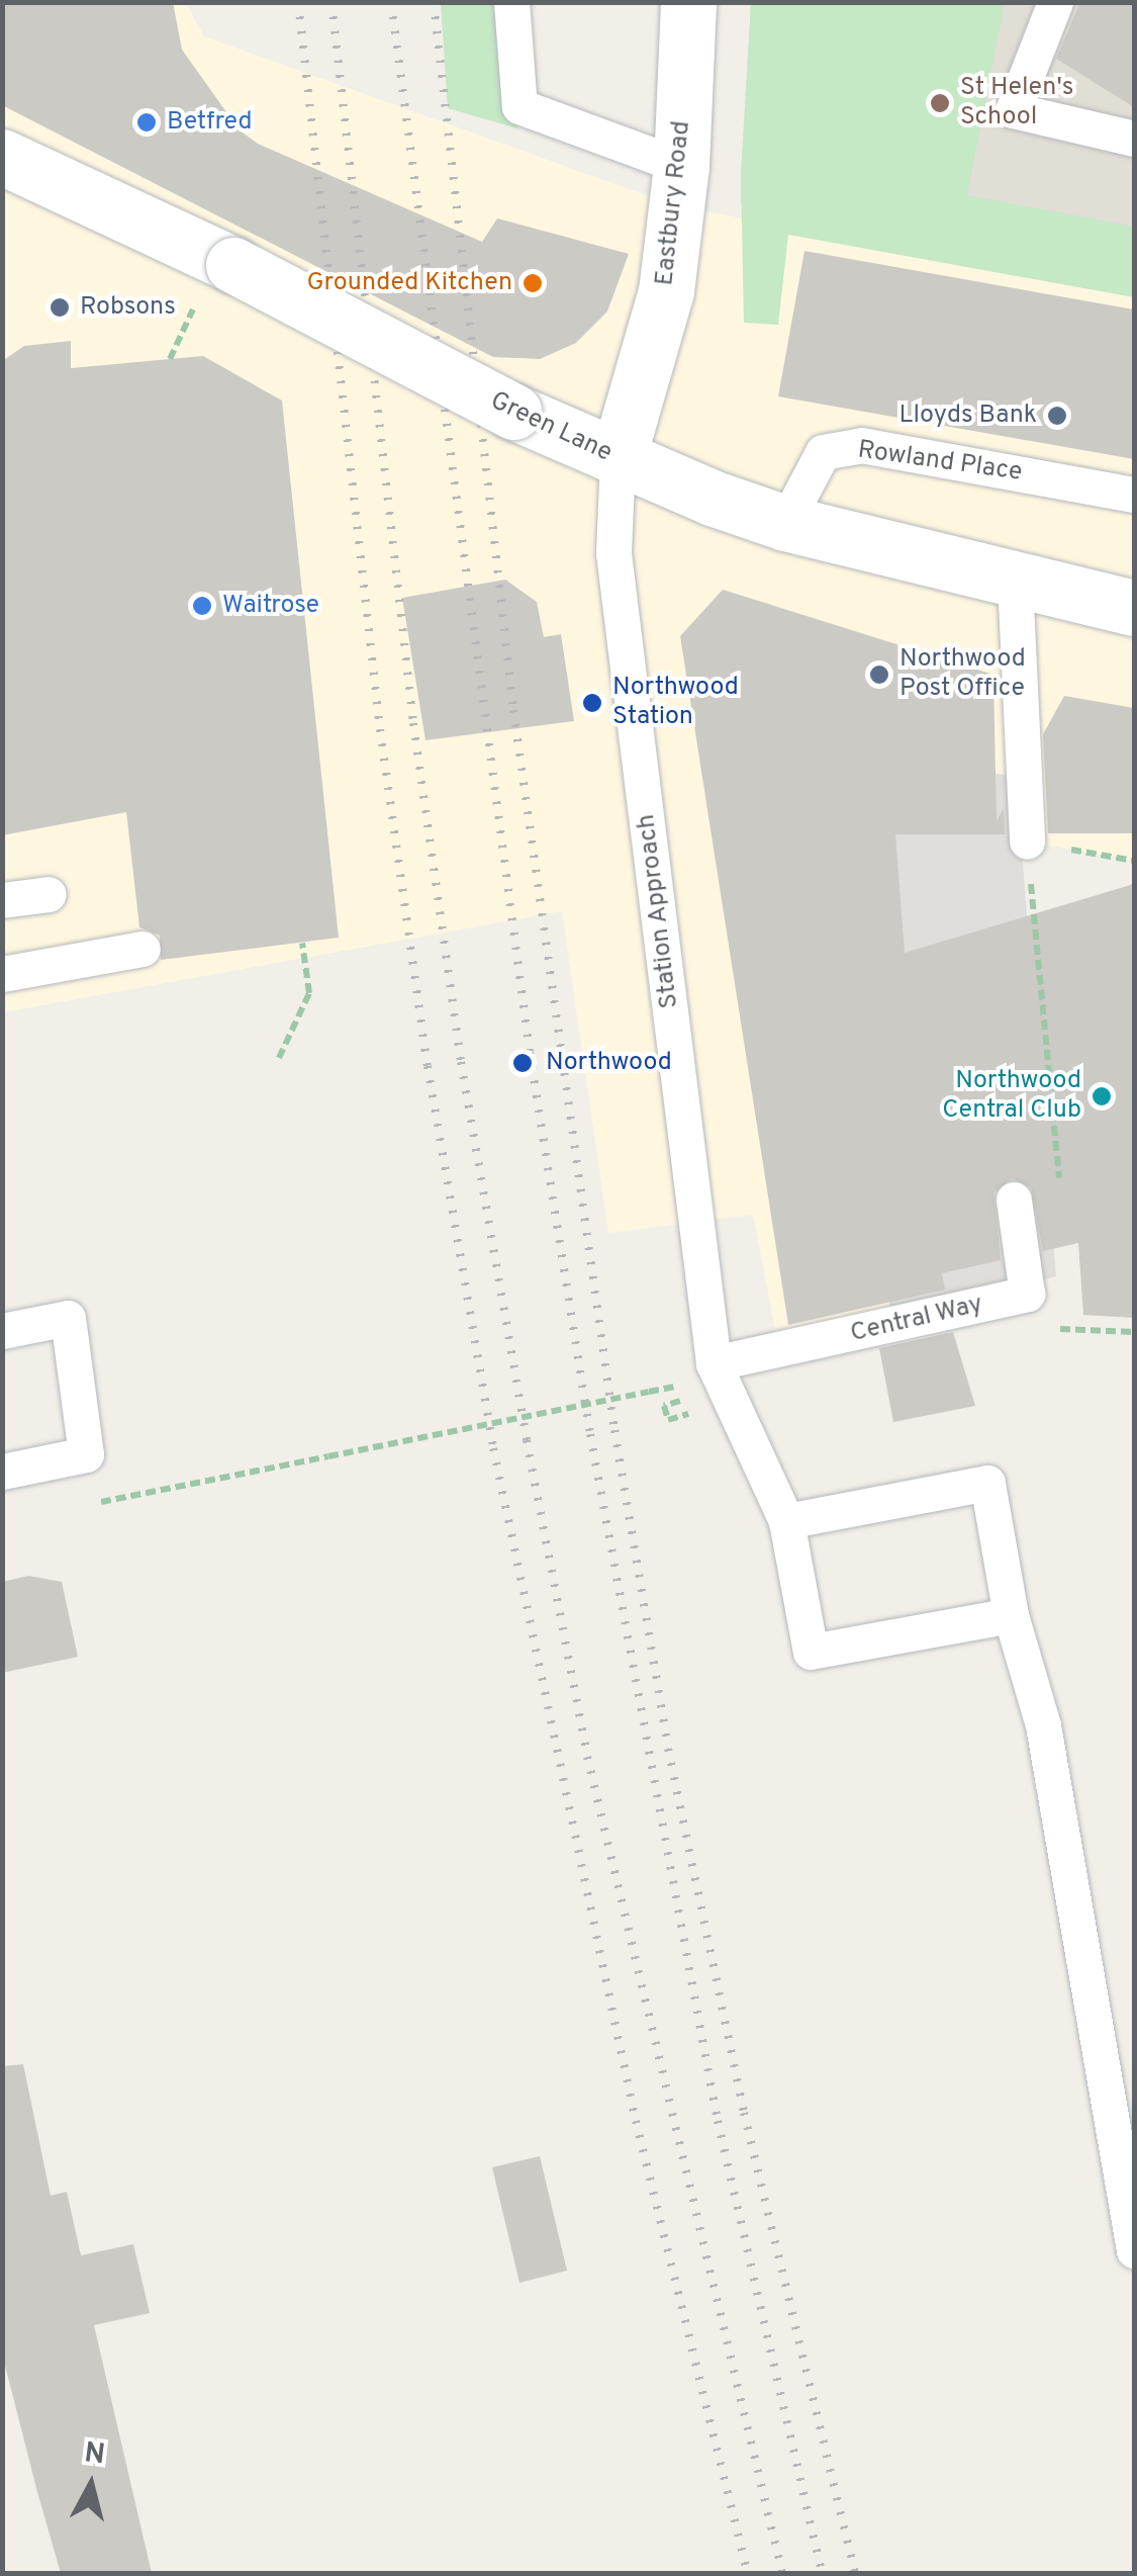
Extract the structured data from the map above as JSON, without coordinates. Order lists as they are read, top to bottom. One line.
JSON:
{"streets":{"main road":["Eastbury Road","Green Lane"],"lane":["Rowland Place","Station Approach","Central Way"]},"crossings":[["Eastbury Road","Green Lane"],["Eastbury Road","Station Approach"],["Green Lane","Rowland Place"],["Green Lane","Station Approach"],["Station Approach","Central Way"]],"places":["St Helen's School","Betfred","Grounded Kitchen","Robsons","Lloyds Bank","Waitrose","Northwood Post Office","Northwood Station","Northwood","Northwood Central Club"],"north":"top"}
